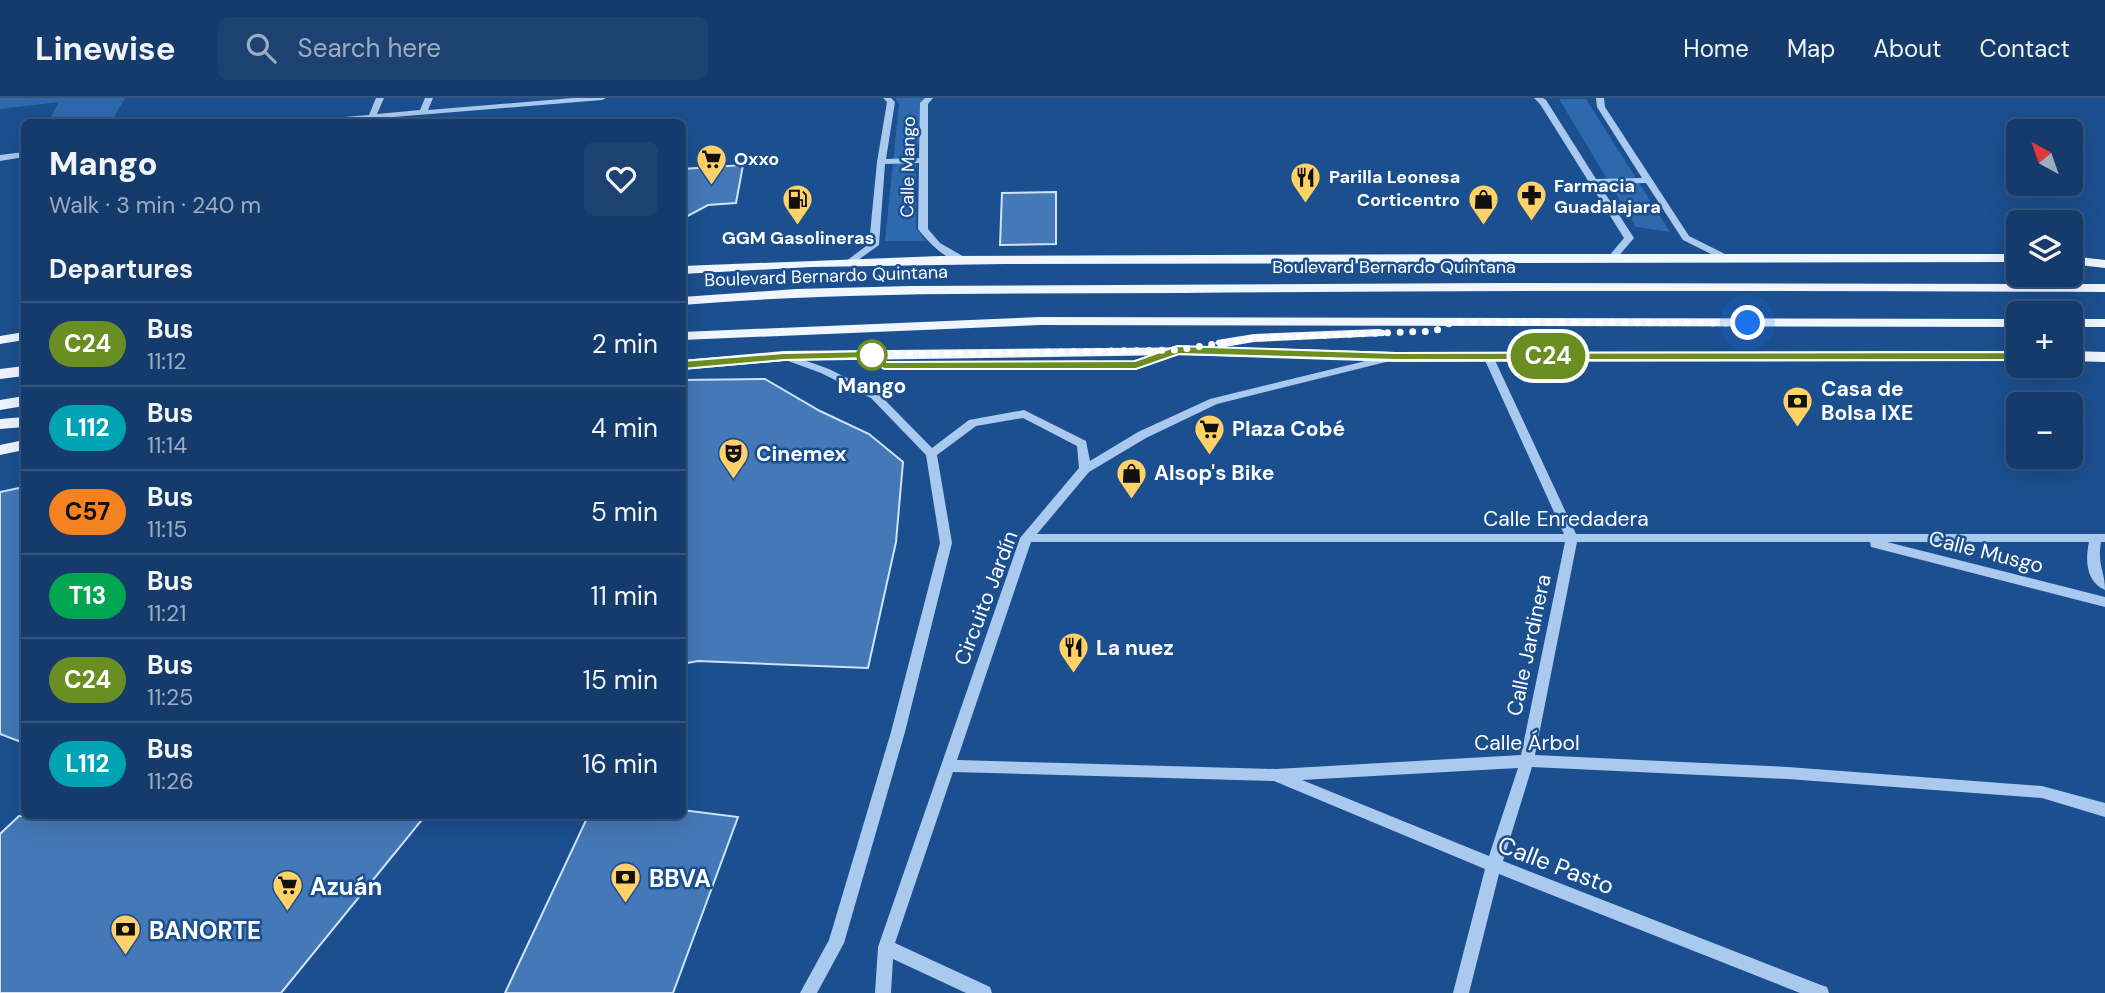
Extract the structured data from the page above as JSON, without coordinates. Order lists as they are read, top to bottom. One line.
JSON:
{"streets":{"main road":["Boulevard Bernardo Quintana"],"street":["Calle Mango","Calle Enredadera","Calle Musgo","Circuito Jardín","Calle Jardinera","Calle Árbol","Calle Pasto"]},"crossings":[["Calle Mango","Boulevard Bernardo Quintana"],["Calle Enredadera","Calle Musgo"],["Calle Enredadera","Circuito Jardín"],["Calle Enredadera","Calle Jardinera"],["Circuito Jardín","Calle Árbol"],["Calle Jardinera","Calle Árbol"],["Calle Jardinera","Calle Pasto"],["Calle Árbol","Calle Pasto"]],"places":{"supermarket":["Oxxo","Plaza Cobé","Azuán"],"restaurant":["Parilla Leonesa","La nuez"],"pharmacy":["Farmacia Guadalajara"],"fuel station":["GGM Gasolineras"],"shop":["Corticentro","Alsop's Bike"],"other":["Mango"],"bank":["Casa de Bolsa IXE","BBVA","BANORTE"],"theatre":["Cinemex"]},"lines":["bus line C24"],"north":"top left","page":{"header":"Linewise","search":"Search here","nav":["Home","Map","About","Contact"],"on_map":"C24","map_buttons":["+","−"],"heading":[["Mango","Walk · 3 min · 240 m"],"Departures"],"list":[{"mark":"C24","name":"Bus","note":"11:12","value":"2 min"},{"mark":"L112","name":"Bus","note":"11:14","value":"4 min"},{"mark":"C57","name":"Bus","note":"11:15","value":"5 min"},{"mark":"T13","name":"Bus","note":"11:21","value":"11 min"},{"mark":"C24","name":"Bus","note":"11:25","value":"15 min"},{"mark":"L112","name":"Bus","note":"11:26","value":"16 min"}]}}
